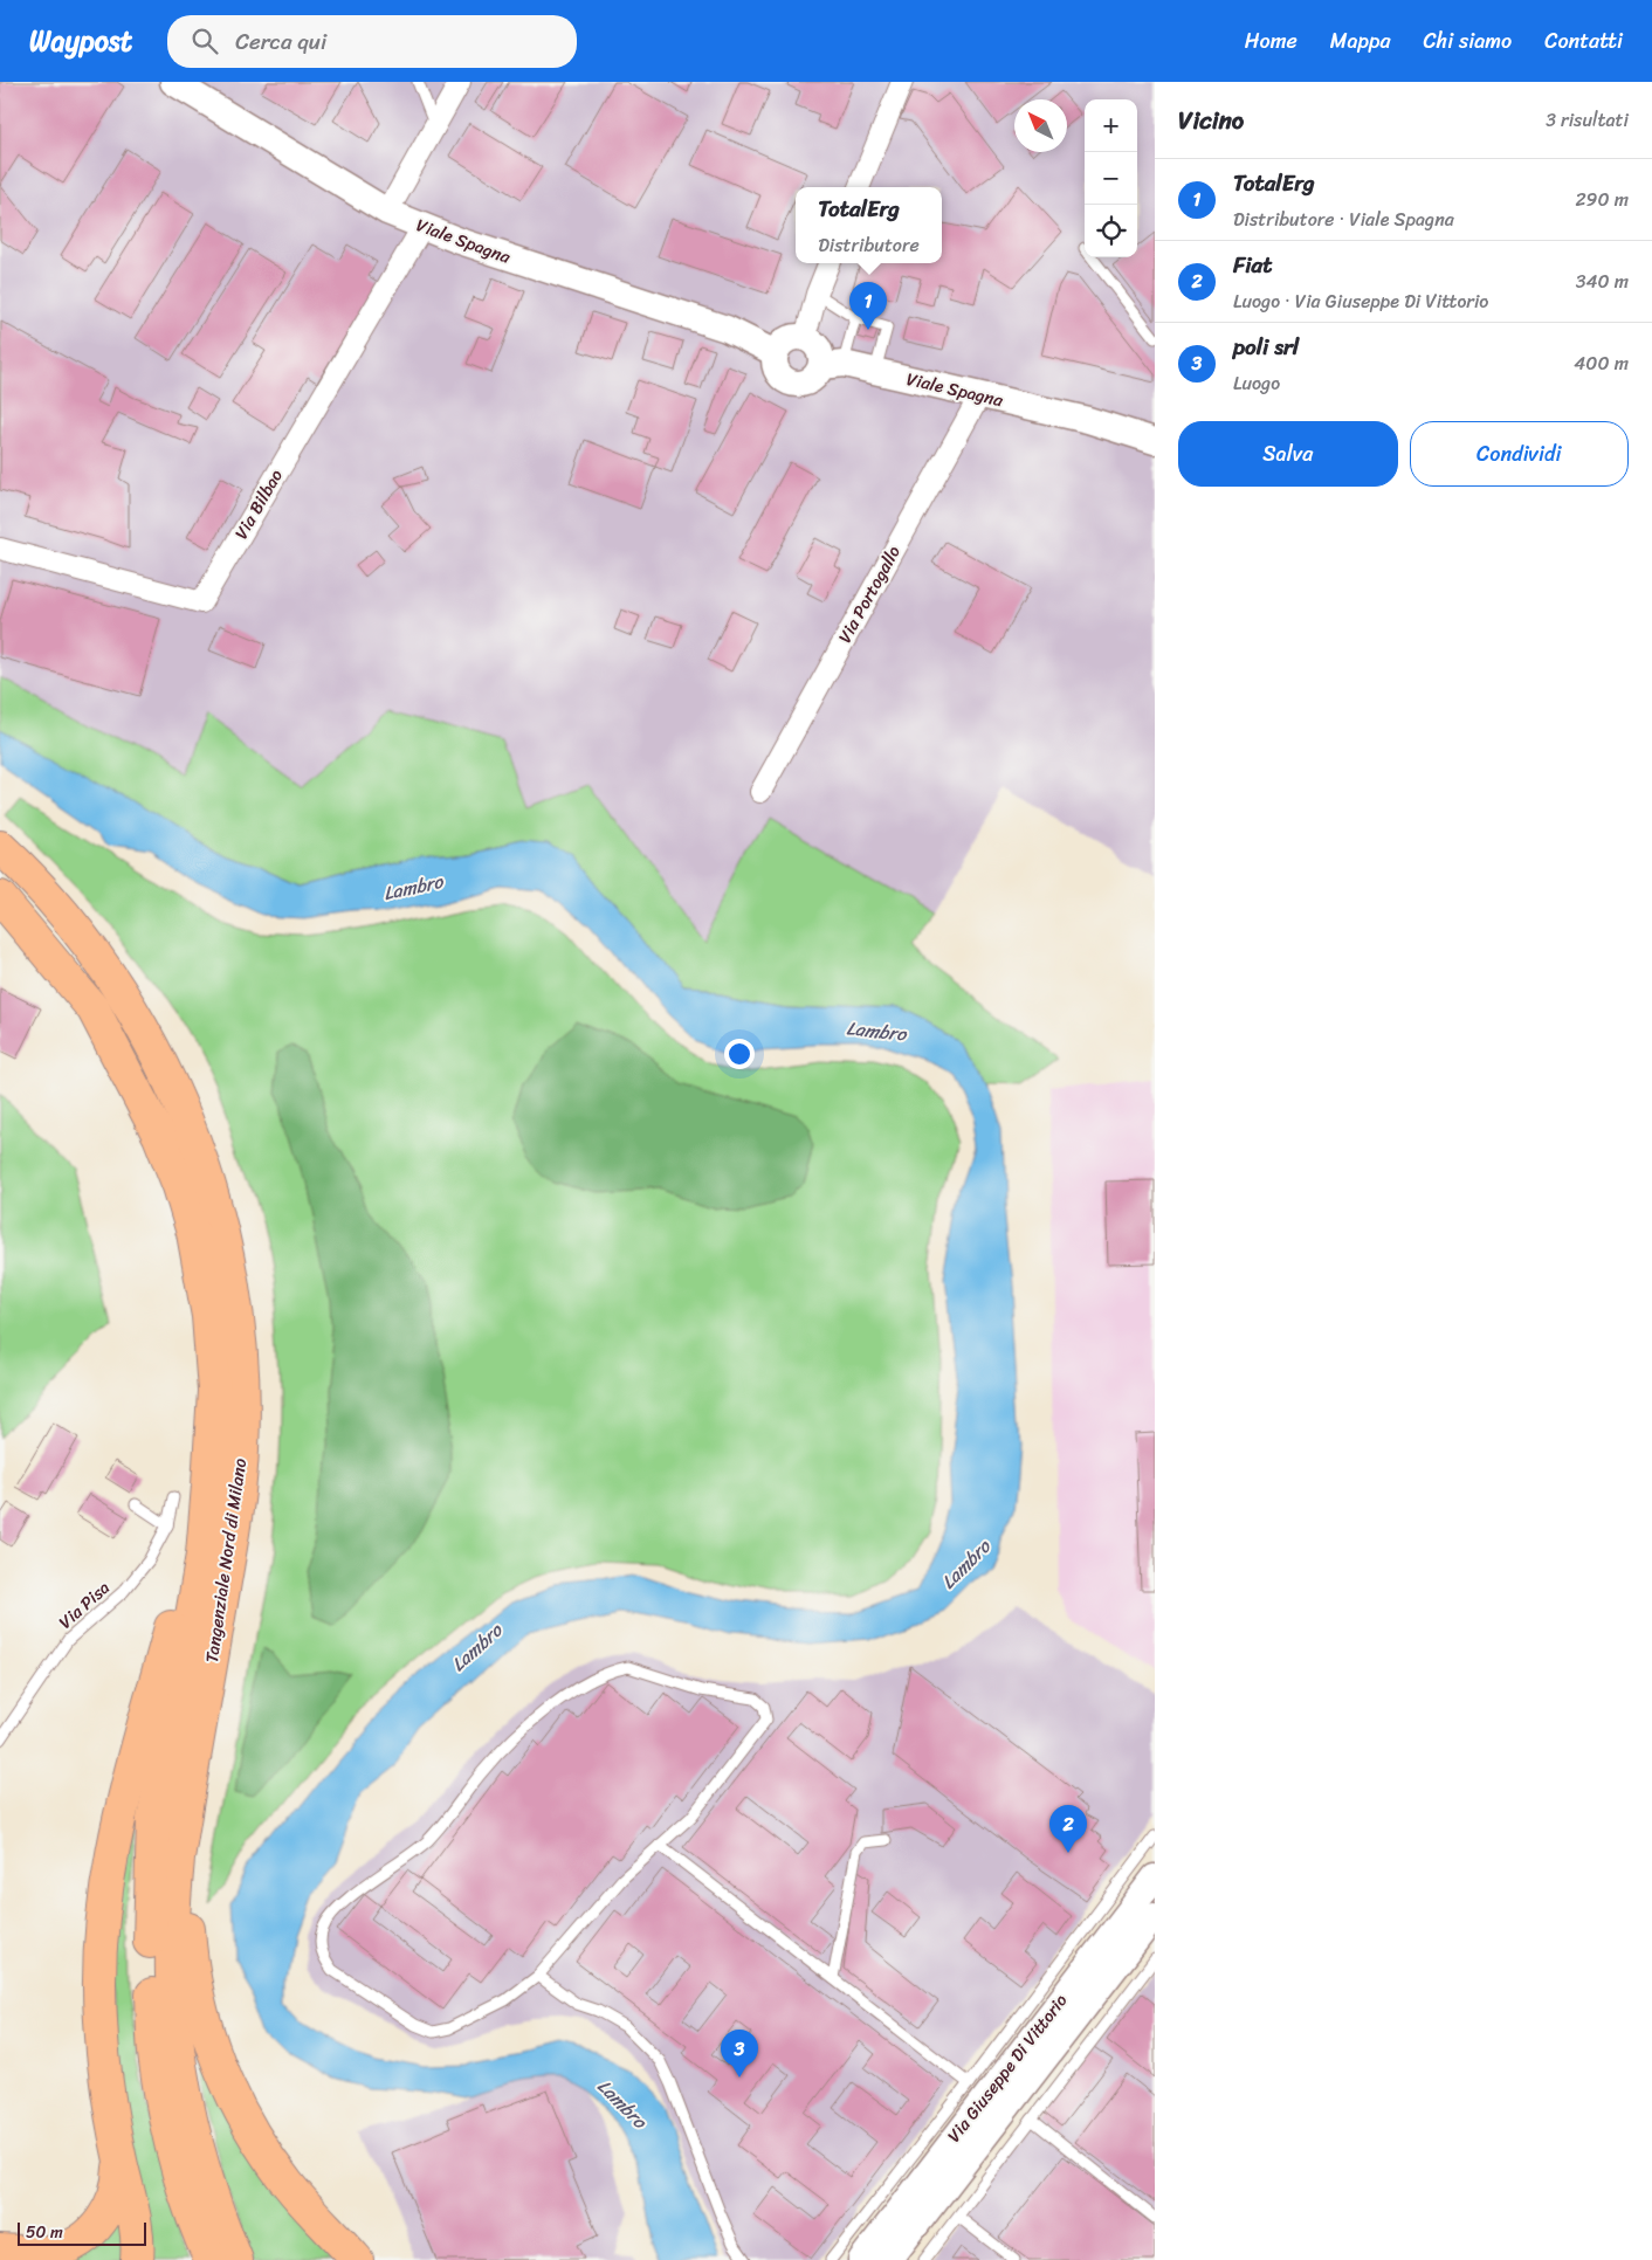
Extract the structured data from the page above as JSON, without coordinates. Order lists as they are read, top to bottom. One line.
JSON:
{"streets":{"highway":["Tangenziale Nord di Milano"],"street":["Viale Spagna","Via Bilbao","Via Portogallo","Via Giuseppe Di Vittorio"],"lane":["Via Pisa"]},"crossings":[["Viale Spagna","Via Bilbao"],["Viale Spagna","Via Portogallo"]],"water":["Lambro"],"scale_bar":"50 m","north":"top left","page":{"header":"Waypost","search":"Cerca qui","nav":["Home","Mappa","Chi siamo","Contatti"],"heading":["Vicino","3 risultati"],"map_buttons":["+","−"],"list":[{"mark":"1","name":"TotalErg","note":"Distributore · Viale Spagna","value":"290 m"},{"mark":"2","name":"Fiat","note":"Luogo · Via Giuseppe Di Vittorio","value":"340 m"},{"mark":"3","name":"poli srl","note":"Luogo","value":"400 m"}],"popup":["TotalErg","Distributore"],"pins":["1","2","3"],"buttons":["Salva","Condividi"],"scale":"50 m"}}
